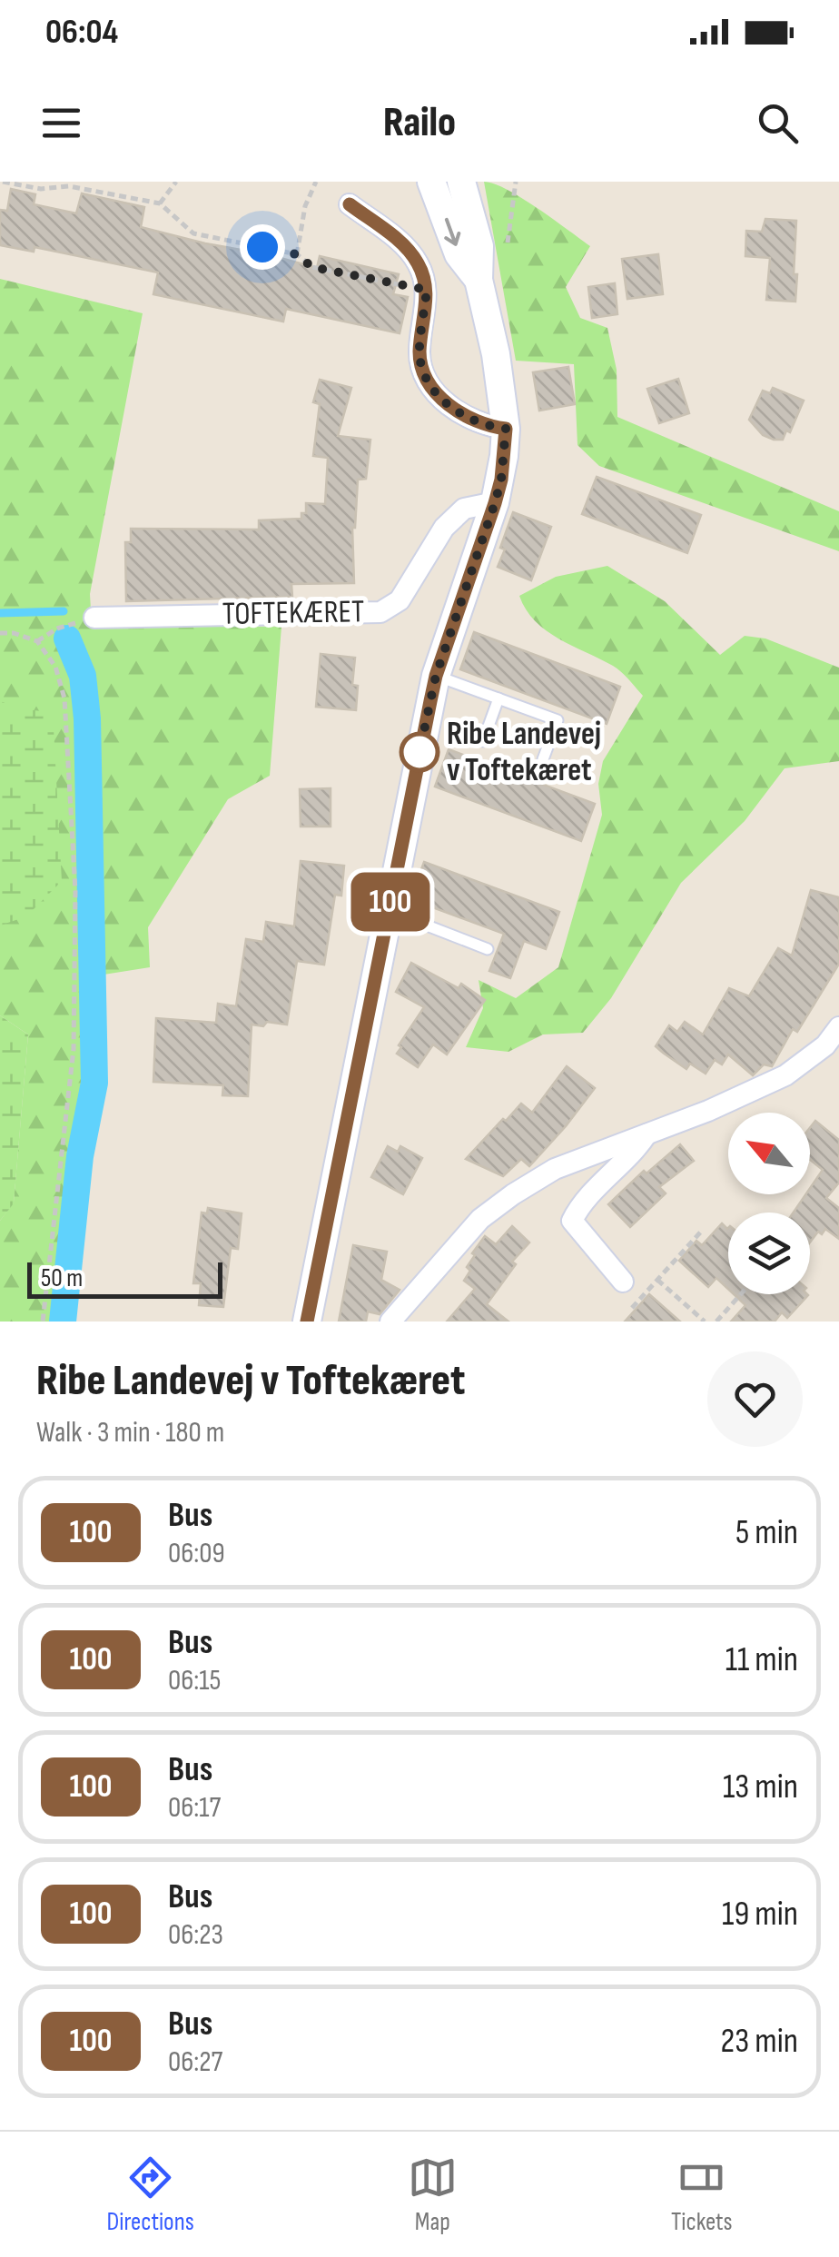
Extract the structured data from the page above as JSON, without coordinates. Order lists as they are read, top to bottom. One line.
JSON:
{"streets":{"street":["TOFTEKÆRET"]},"places":["Ribe Landevej v Toftekæret"],"lines":["bus line 100"],"scale_bar":"50 m","north":"top left","page":{"status":"06:04","header":"Railo","on_map":"100","scale":"50 m","heading":["Ribe Landevej v Toftekæret","Walk · 3 min · 180 m"],"list":[{"mark":"100","name":"Bus","note":"06:09","value":"5 min"},{"mark":"100","name":"Bus","note":"06:15","value":"11 min"},{"mark":"100","name":"Bus","note":"06:17","value":"13 min"},{"mark":"100","name":"Bus","note":"06:23","value":"19 min"},{"mark":"100","name":"Bus","note":"06:27","value":"23 min"}],"tabs":["Directions","Map","Tickets"]}}
